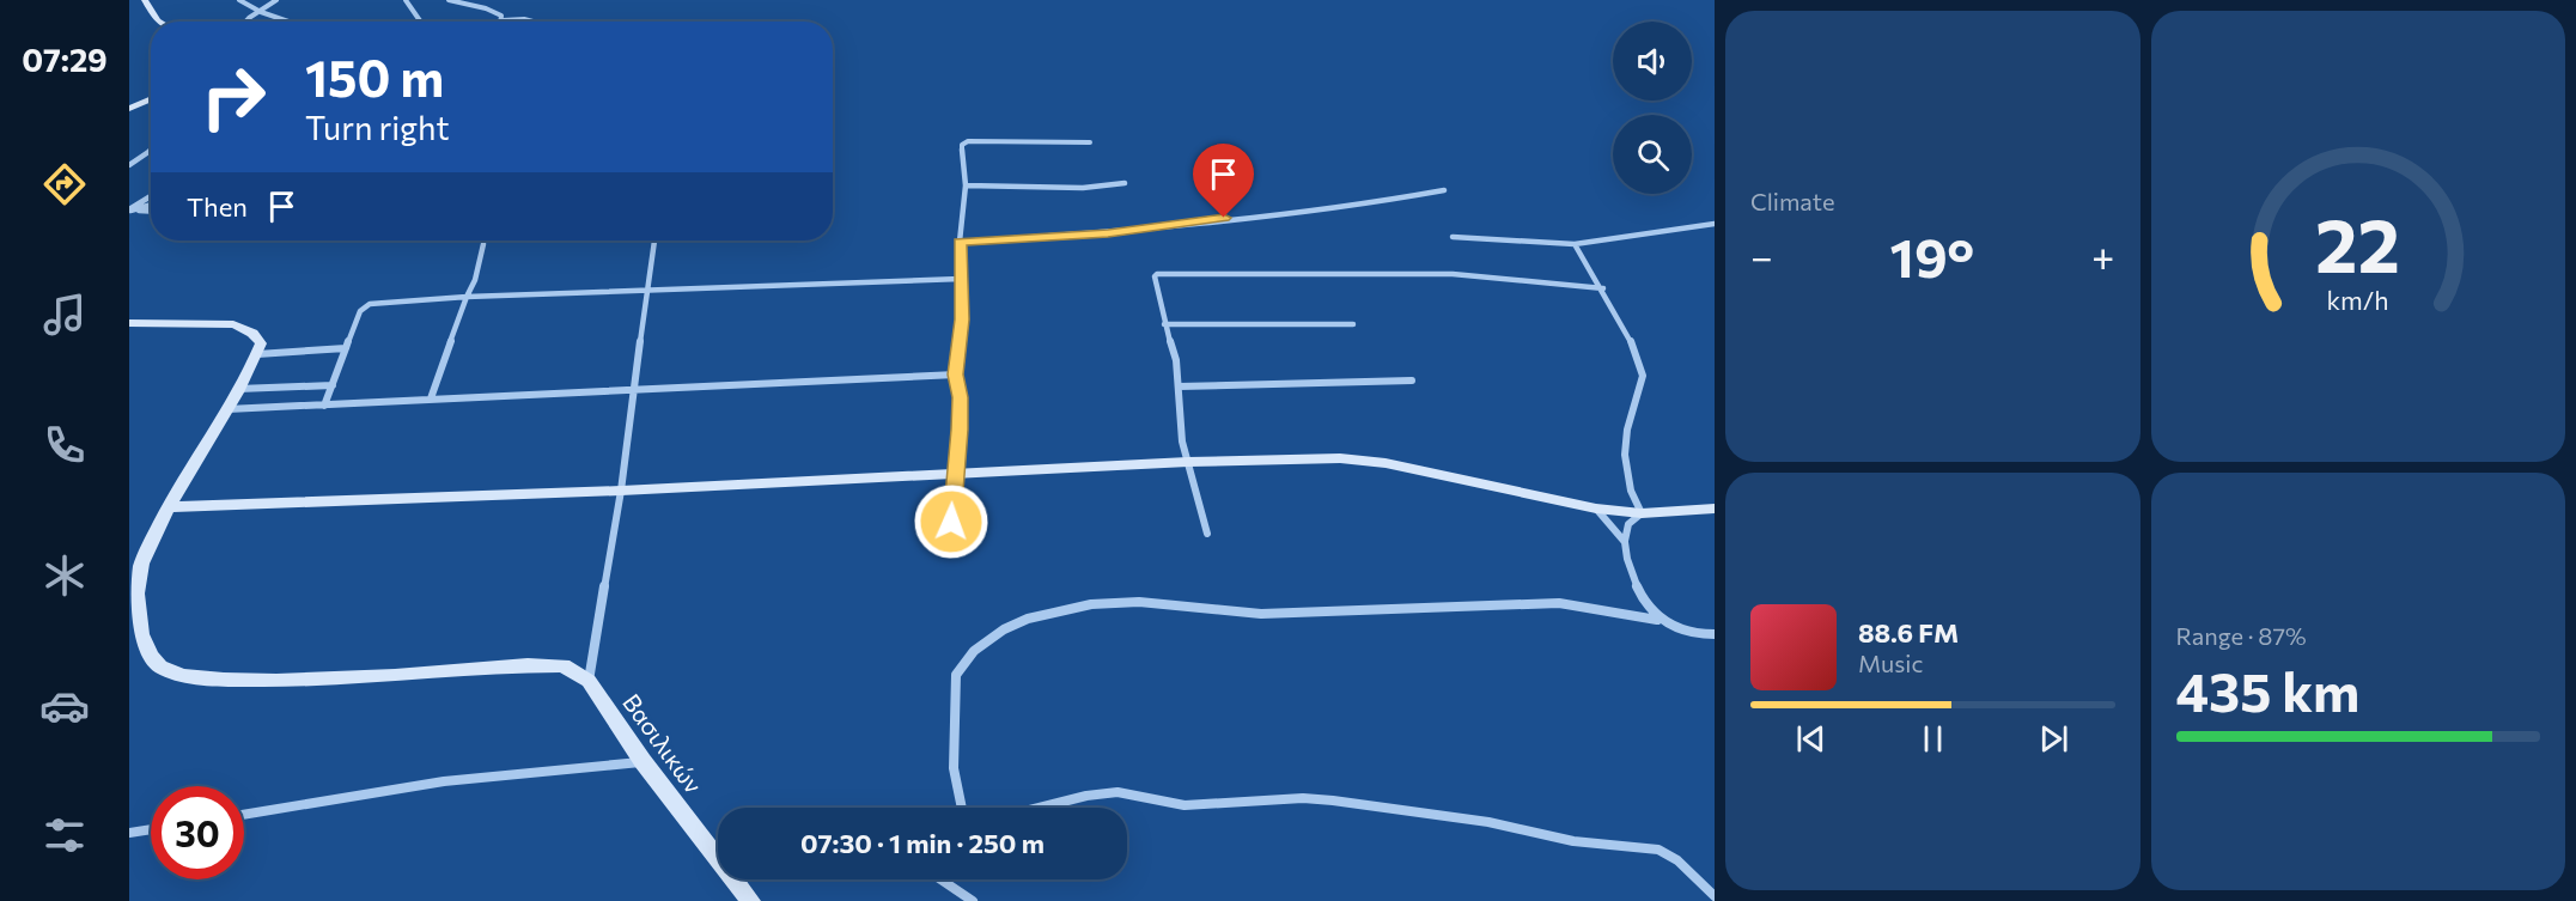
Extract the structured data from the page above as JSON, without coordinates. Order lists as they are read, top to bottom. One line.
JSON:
{"streets":{"street":["Βασιλικών"]},"page":{"tabs":"07:29","tile":["Climate",["Range · 87%","435 km"]],"turn":["150 m","Turn right"],"then":"Then","heat":["−","19°","+"],"song":["88.6 FM","Music"],"limit":"30","trip":"07:30 · 1 min · 250 m","gauge":["22","km/h"]}}
